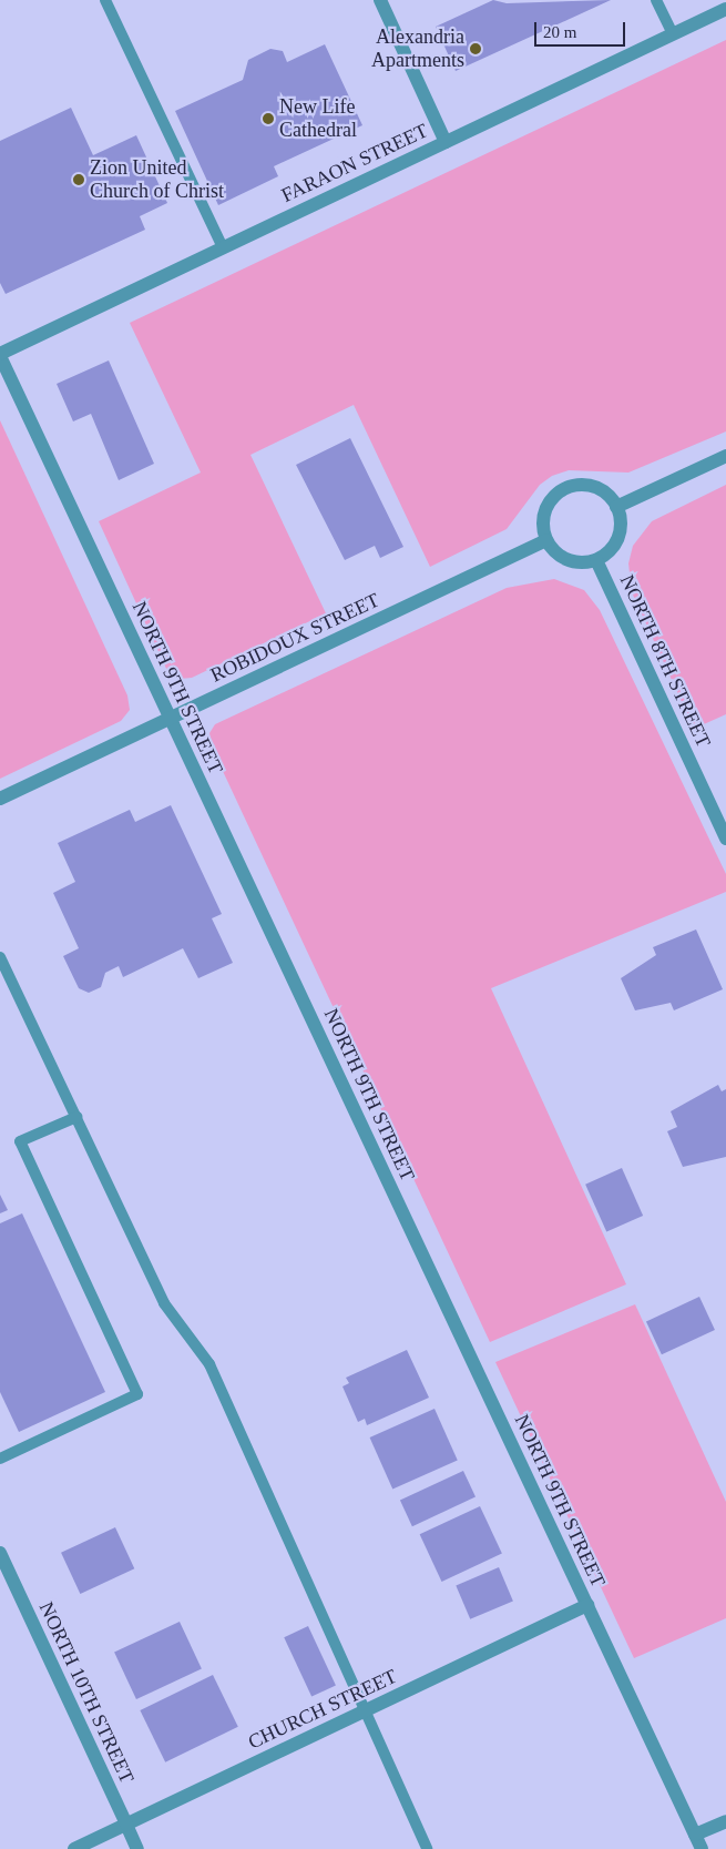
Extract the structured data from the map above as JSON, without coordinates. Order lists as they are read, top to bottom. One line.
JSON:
{"streets":{"street":["FARAON STREET","ROBIDOUX STREET","NORTH 8TH STREET","NORTH 9TH STREET","NORTH 10TH STREET","CHURCH STREET"]},"crossings":[["FARAON STREET","NORTH 9TH STREET"],["ROBIDOUX STREET","NORTH 8TH STREET"],["ROBIDOUX STREET","NORTH 9TH STREET"],["NORTH 9TH STREET","CHURCH STREET"],["NORTH 10TH STREET","CHURCH STREET"]],"places":["Alexandria Apartments","New Life Cathedral","Zion United Church of Christ"],"scale_bar":"20 m"}
